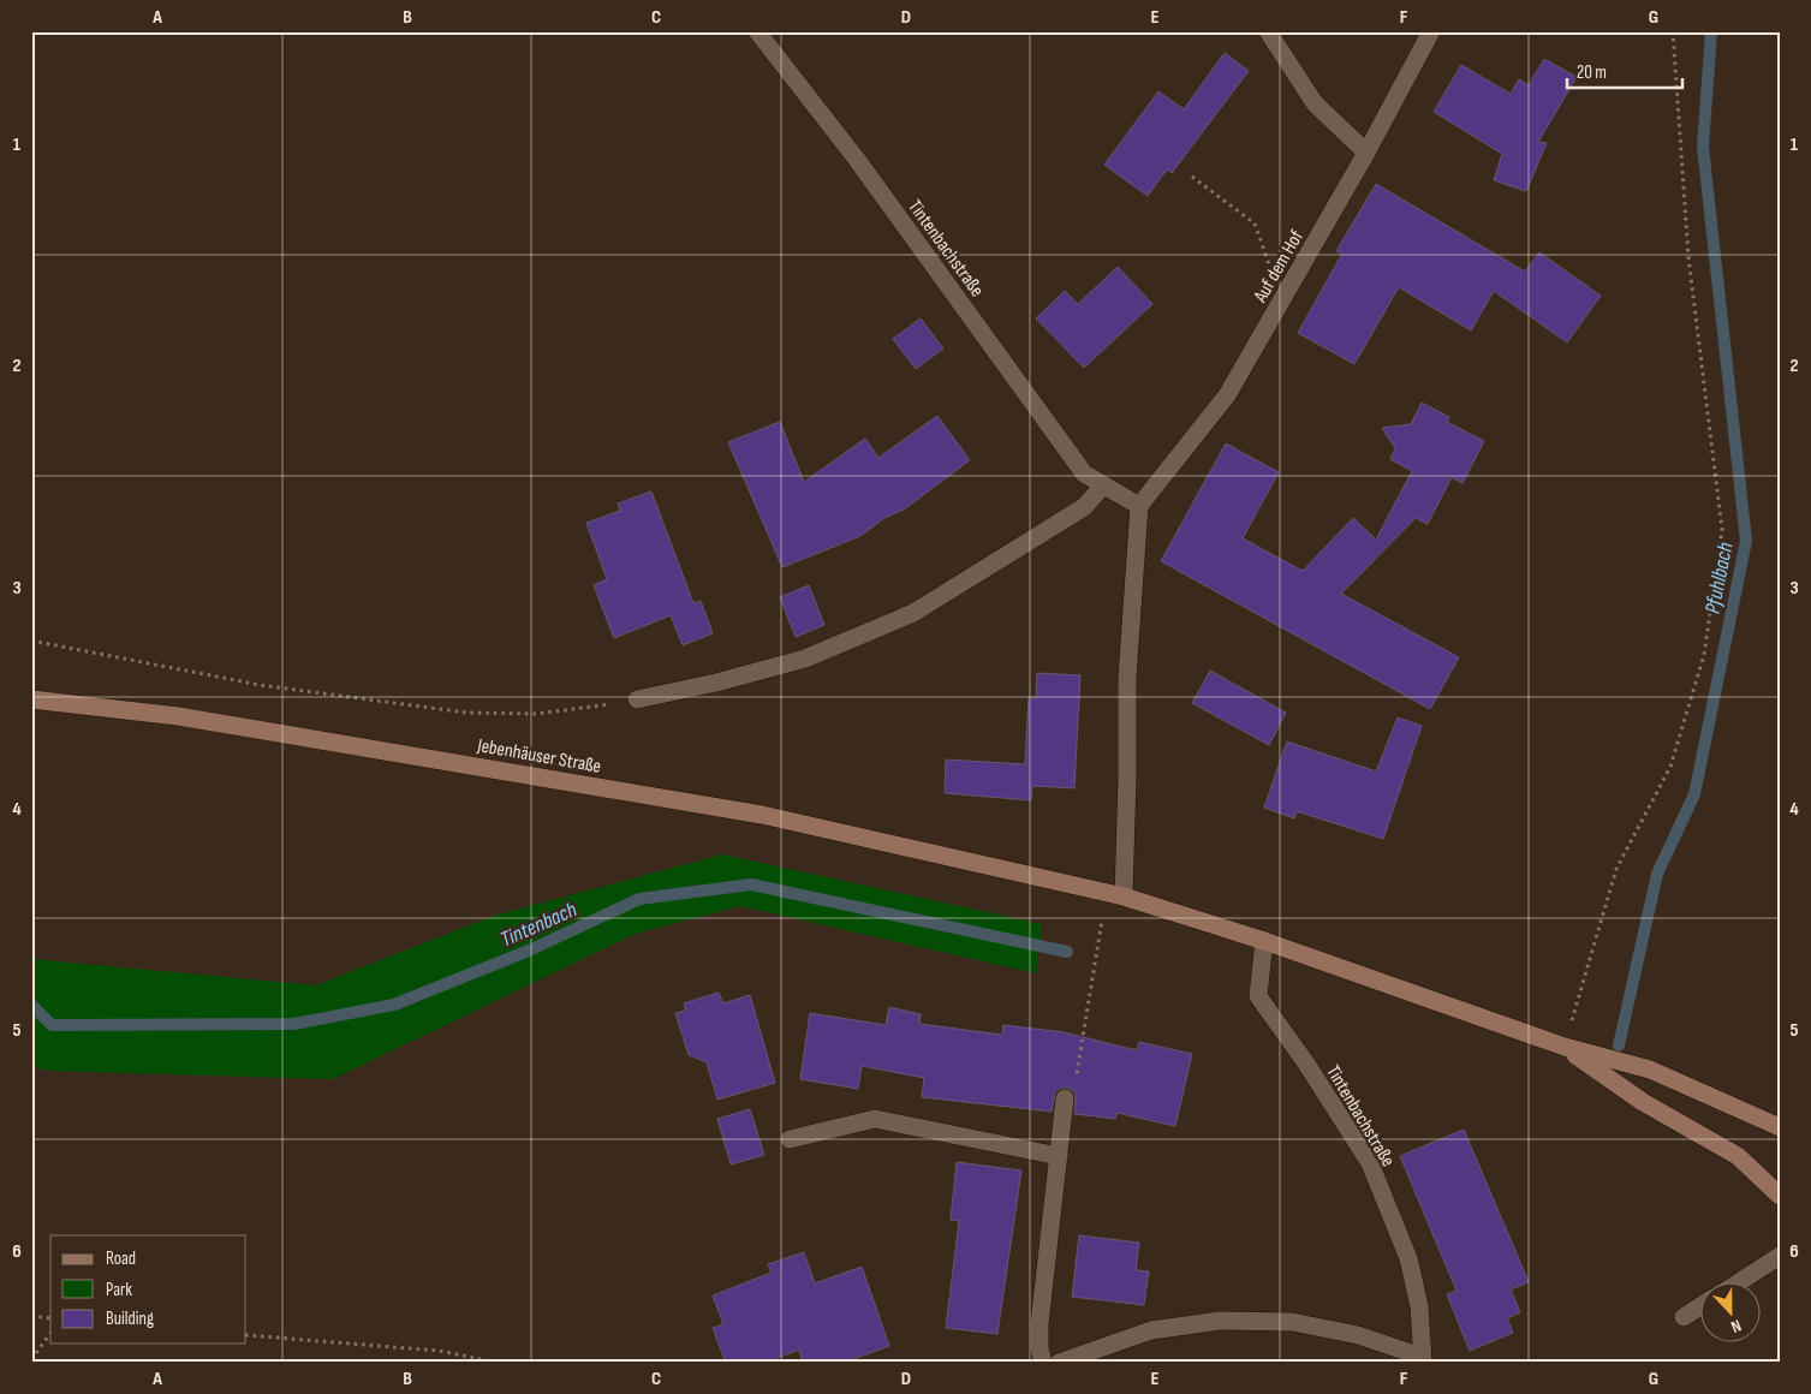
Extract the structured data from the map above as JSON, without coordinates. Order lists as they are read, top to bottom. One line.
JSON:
{"streets":{"street":["Tintenbachstraße","Auf dem Hof","Jebenhäuser Straße"]},"crossings":[["Tintenbachstraße","Auf dem Hof"]],"water":["Pfuhlbach","Tintenbach"],"legend":["Road","Park","Building"],"scale_bar":"20 m","north":"bottom","grid":{"columns":["A","B","C","D","E","F","G"],"rows":["1","2","3","4","5","6"]}}
